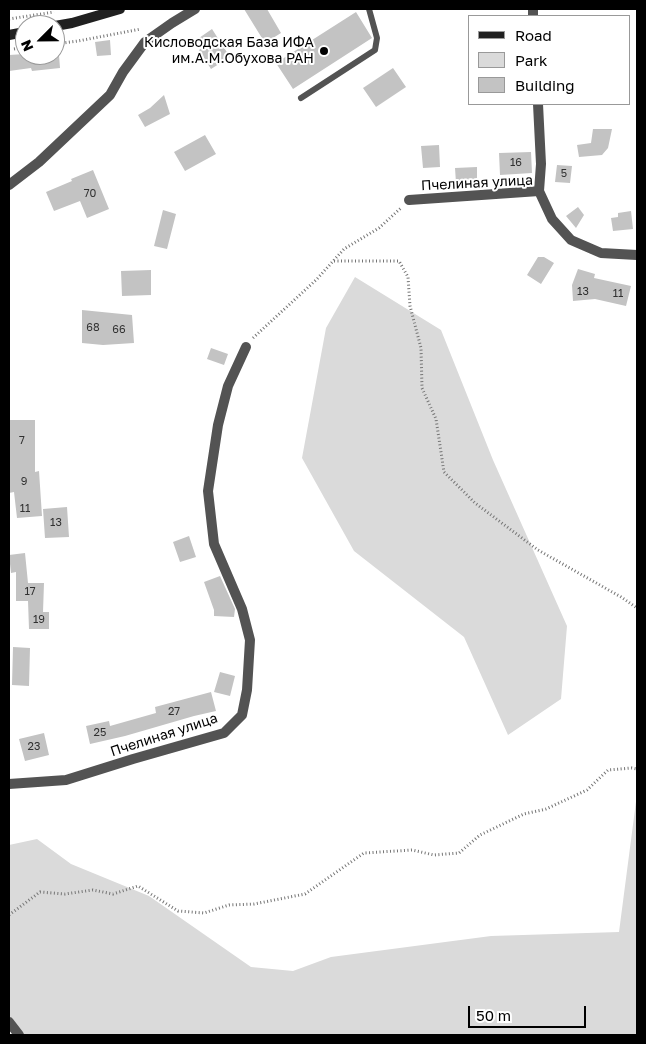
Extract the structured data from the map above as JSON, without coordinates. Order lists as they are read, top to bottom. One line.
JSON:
{"streets":{"street":["Пчелиная улица"]},"places":["Кисловодская База ИФА им.А.М.Обухова РАН"],"house_numbers":["16","5","70","13","11","68","66","7","9","11","13","17","19","27","25","23"],"legend":["Road","Park","Building"],"scale_bar":"50 m","north":"bottom left"}
